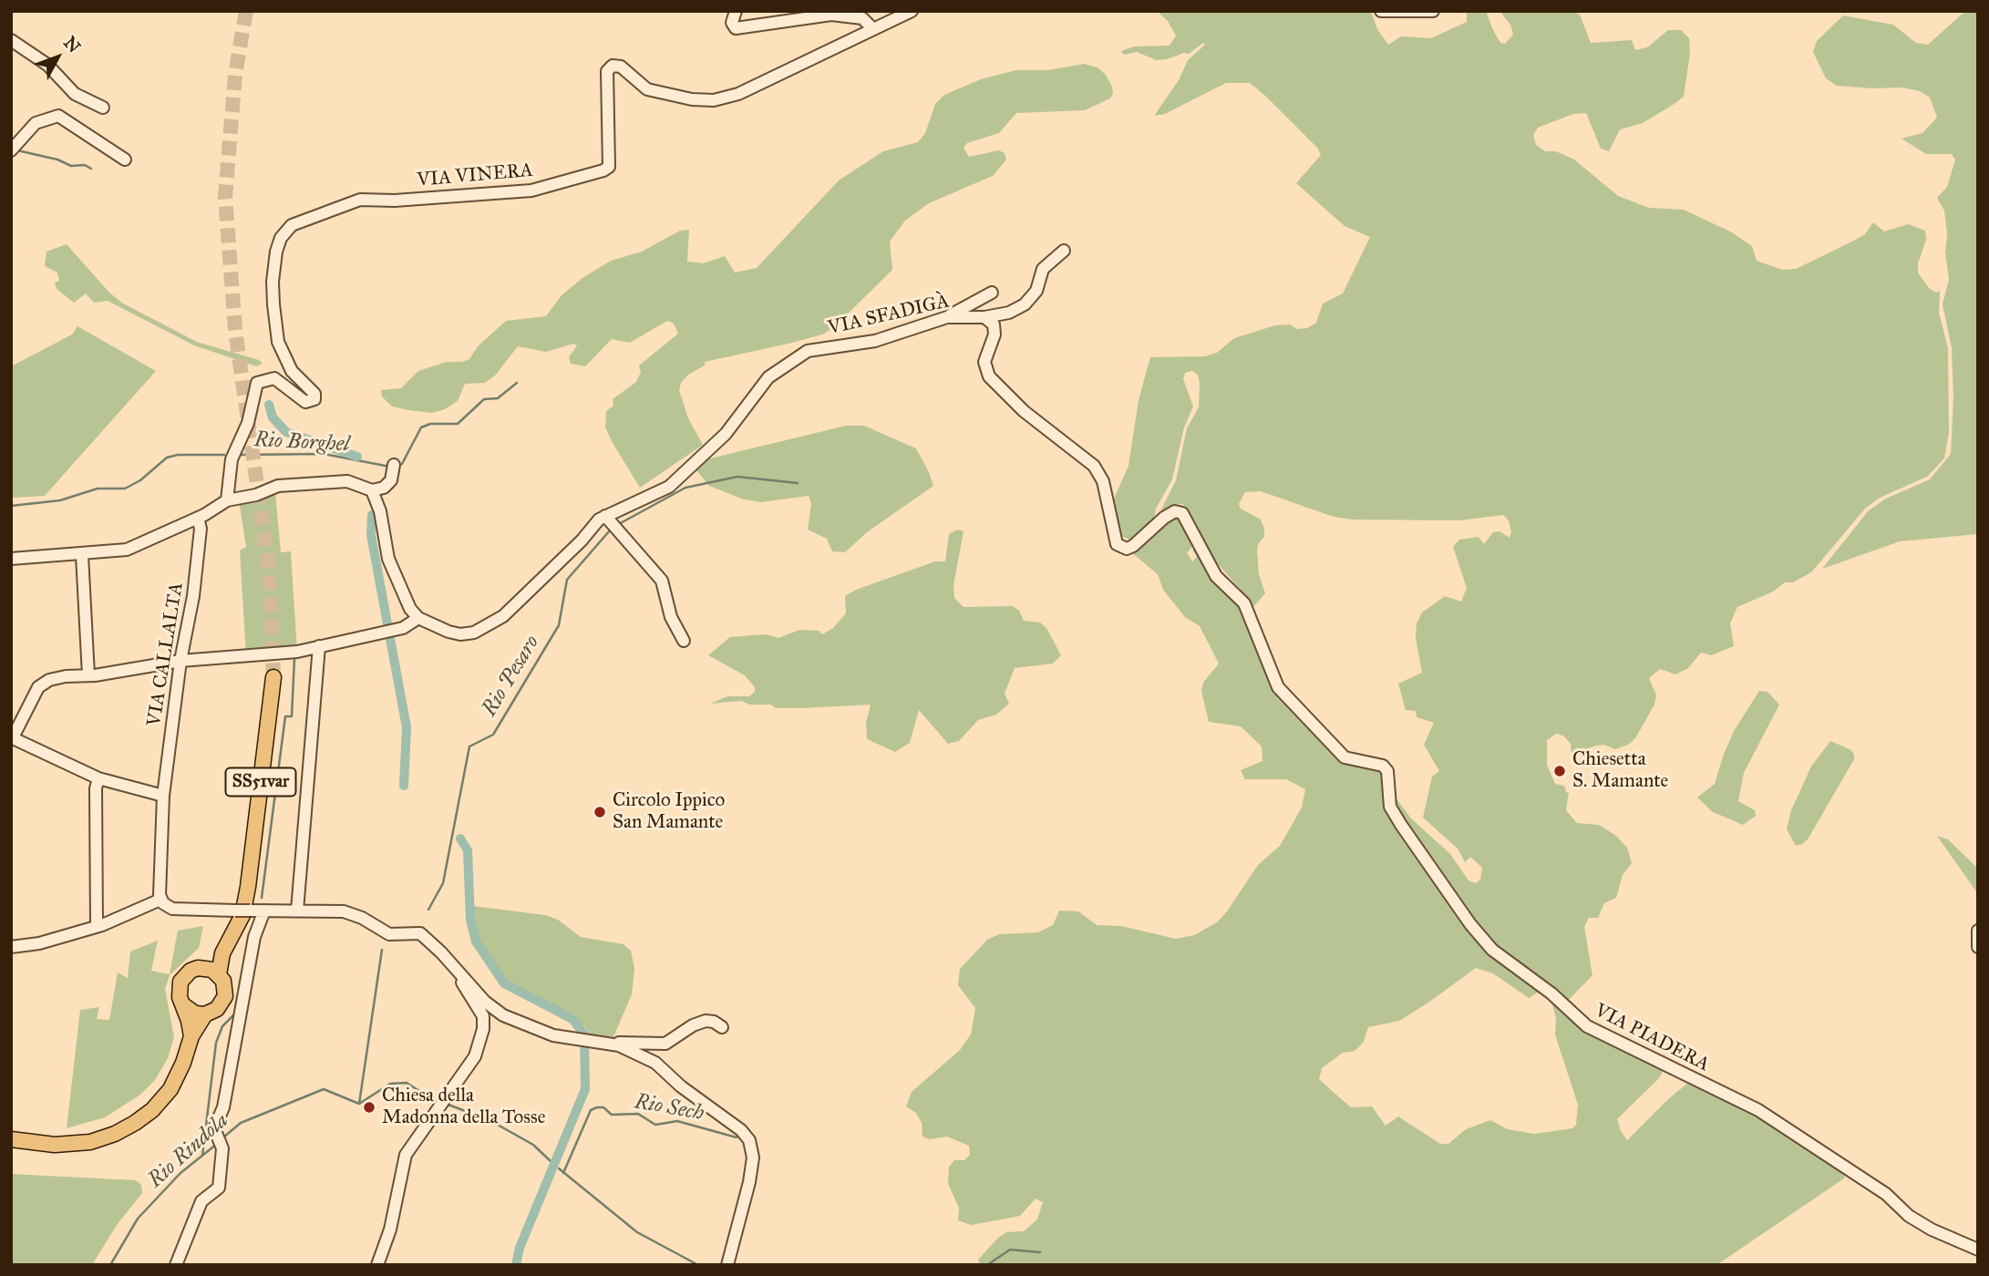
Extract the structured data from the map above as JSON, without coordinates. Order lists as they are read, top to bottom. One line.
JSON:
{"streets":{"main road":["SS51var"],"street":["VIA VINERA","VIA SFADIGÀ","VIA CALLALTA","VIA PIADERA"]},"crossings":[["VIA SFADIGÀ","VIA PIADERA"]],"water":["Rio Borghel","Rio Pesaro","Rio Sech","Rio Rindola"],"places":["Chiesetta S. Mamante","Circolo Ippico San Mamante","Chiesa della Madonna della Tosse"],"north":"top right"}
